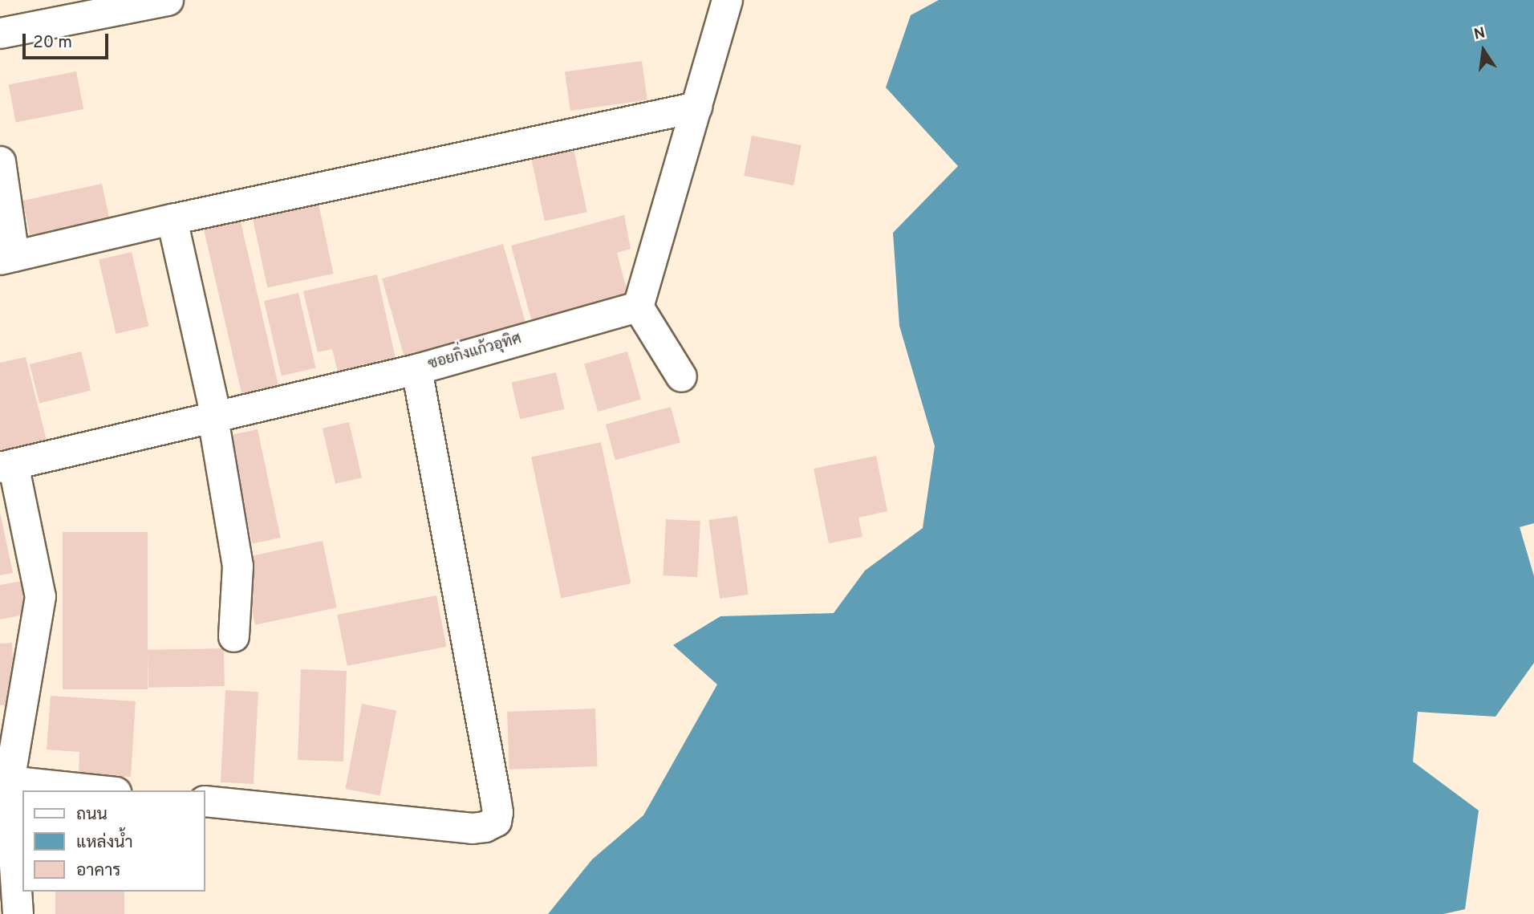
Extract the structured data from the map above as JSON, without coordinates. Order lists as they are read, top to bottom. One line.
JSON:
{"streets":{"street":["ซอยกิ่งแก้วอุทิศ"]},"legend":["ถนน","แหล่งน้ำ","อาคาร"],"scale_bar":"20 m","north":"top"}
